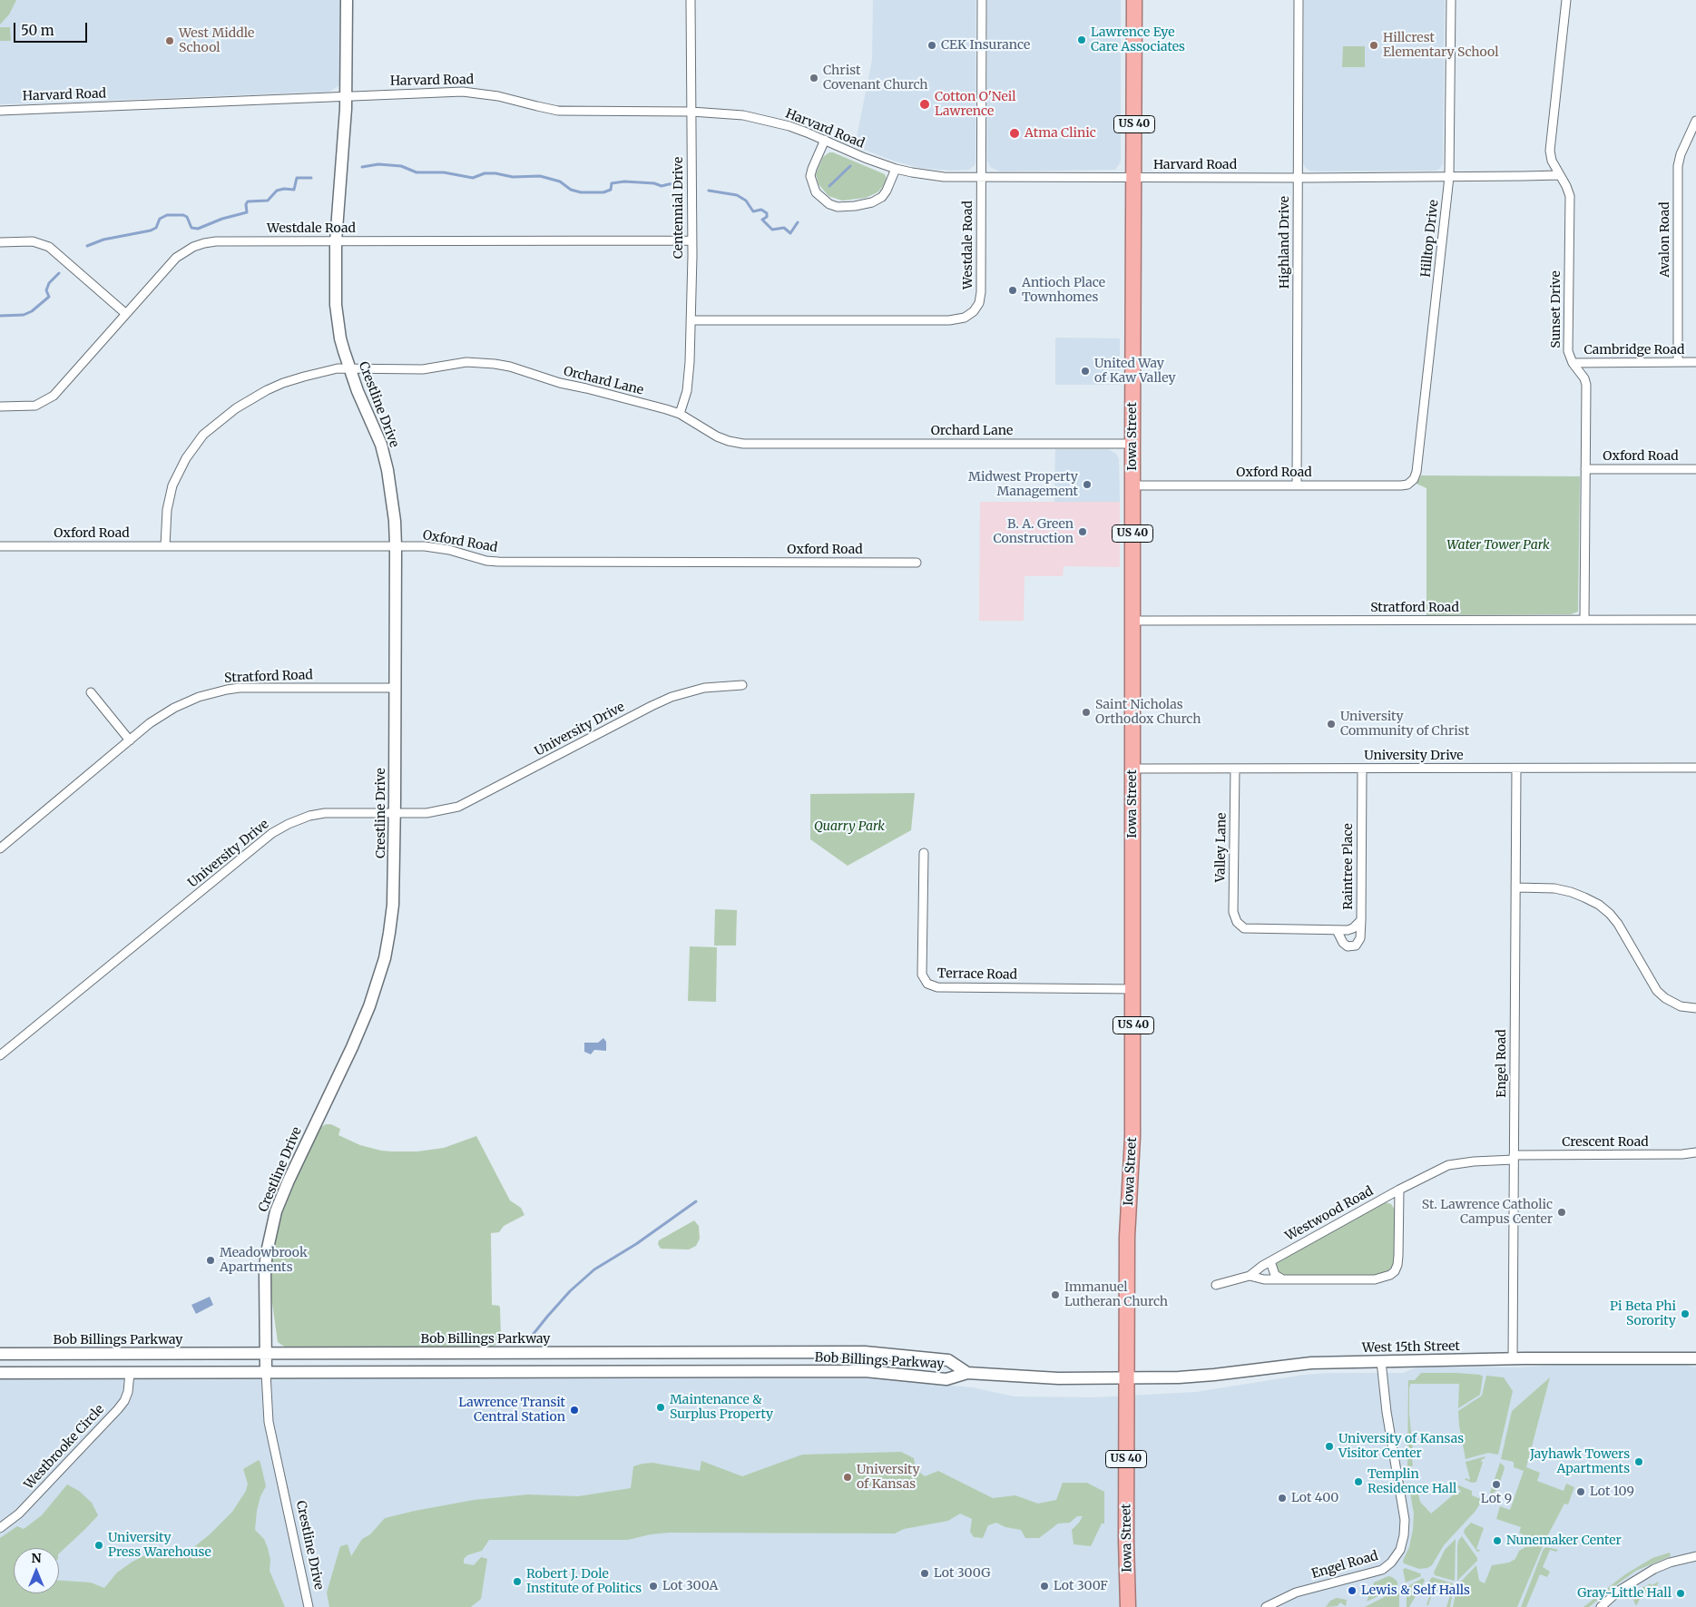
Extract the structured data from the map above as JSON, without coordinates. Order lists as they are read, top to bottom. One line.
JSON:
{"streets":{"highway":["US 40","Iowa Street"],"main road":["Crestline Drive","Bob Billings Parkway","West 15th Street"],"street":["Harvard Road","Centennial Drive","Westdale Road","Hilltop Drive","Avalon Road","Highland Drive","Sunset Drive","Cambridge Road","Orchard Lane","Oxford Road","Stratford Road","University Drive","Valley Lane","Raintree Place","Terrace Road","Engel Road","Crescent Road","Westwood Road","Westbrooke Circle"]},"crossings":[["Harvard Road","Centennial Drive"],["Harvard Road","Westdale Road"],["Harvard Road","Hilltop Drive"],["Harvard Road","Highland Drive"],["Harvard Road","Sunset Drive"],["Harvard Road","Crestline Drive"],["Harvard Road","Iowa Street"],["Centennial Drive","Westdale Road"],["Centennial Drive","Orchard Lane"],["Westdale Road","Crestline Drive"],["Hilltop Drive","Oxford Road"],["Avalon Road","Cambridge Road"],["Highland Drive","Oxford Road"],["Sunset Drive","Cambridge Road"],["Sunset Drive","Oxford Road"],["Sunset Drive","Stratford Road"],["Orchard Lane","Crestline Drive"],["Orchard Lane","Iowa Street"],["Orchard Lane","Oxford Road"],["Crestline Drive","Oxford Road"],["Crestline Drive","Stratford Road"],["Crestline Drive","University Drive"],["Crestline Drive","Bob Billings Parkway"],["Iowa Street","Oxford Road"],["Iowa Street","Stratford Road"],["Iowa Street","University Drive"],["Iowa Street","Terrace Road"],["Iowa Street","Bob Billings Parkway"],["Iowa Street","West 15th Street"],["University Drive","Valley Lane"],["University Drive","Raintree Place"],["University Drive","Engel Road"],["Valley Lane","Raintree Place"],["Engel Road","Crescent Road"],["Engel Road","Westwood Road"],["Engel Road","West 15th Street"],["Crescent Road","Westwood Road"],["Bob Billings Parkway","West 15th Street"],["Bob Billings Parkway","Westbrooke Circle"]],"parks":["Water Tower Park","Quarry Park"],"places":["Lawrence Eye Care Associates","West Middle School","CEK Insurance","Hillcrest Elementary School","Christ Covenant Church","Cotton O'Neil Lawrence","Atma Clinic","Antioch Place Townhomes","United Way of Kaw Valley","Midwest Property Management","B. A. Green Construction","Saint Nicholas Orthodox Church","University Community of Christ","St. Lawrence Catholic Campus Center","Meadowbrook Apartments","Immanuel Lutheran Church","Pi Beta Phi Sorority","Maintenance & Surplus Property","Lawrence Transit Central Station","University of Kansas Visitor Center","Jayhawk Towers Apartments","University of Kansas","Templin Residence Hall","Lot 9","Lot 109","Lot 400","Nunemaker Center","University Press Warehouse","Lot 300G","Robert J. Dole Institute of Politics","Lot 300A","Lot 300F","Lewis & Self Halls","Gray-Little Hall"],"scale_bar":"50 m","north":"top"}
